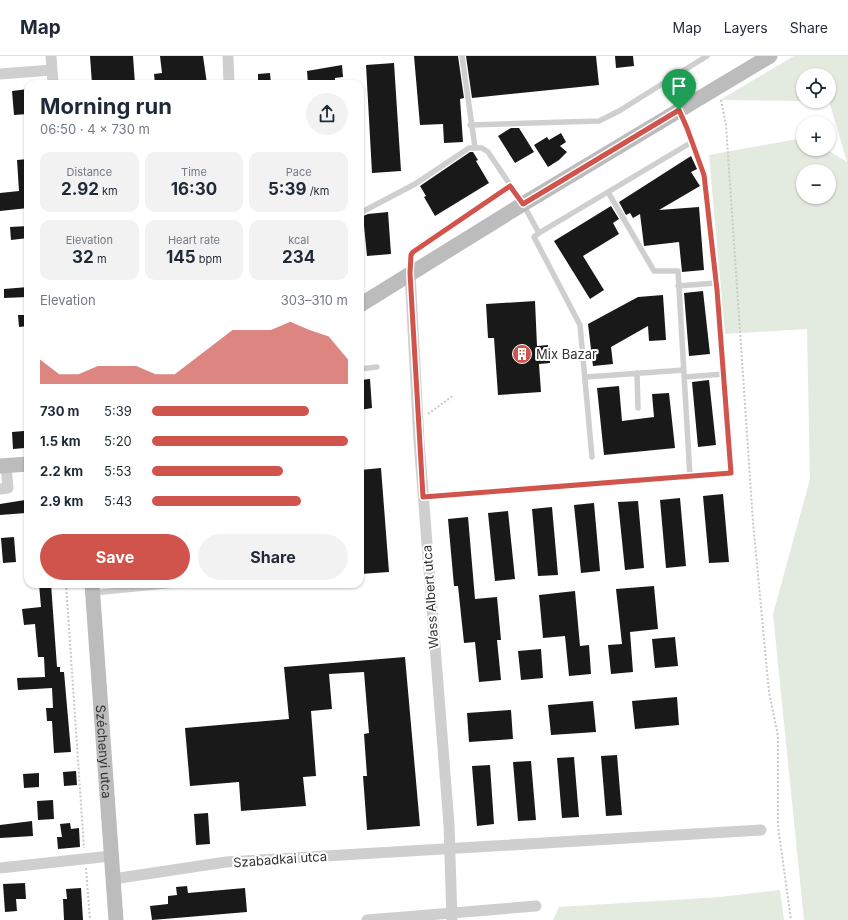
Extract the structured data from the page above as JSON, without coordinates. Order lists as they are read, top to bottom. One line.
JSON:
{"streets":{"main road":["Széchenyi utca"],"street":["Wass Albert utca","Szabadkai utca"]},"crossings":[["Wass Albert utca","Szabadkai utca"],["Széchenyi utca","Szabadkai utca"]],"places":{"building":["Mix Bazar"]},"page":{"header":"Map","nav":["Map","Layers","Share"],"map_buttons":["+","−"],"heading":["Morning run","06:50 · 4 × 730 m"],"stats":[["Distance","2.92 km"],["Time","16:30"],["Pace","5:39 /km"],["Elevation","32 m"],["Heart rate","145 bpm"],["kcal","234"]],"chart":["Elevation","303–310 m"],"list":[{"name":"730 m","note":"5:39"},{"name":"1.5 km","note":"5:20"},{"name":"2.2 km","note":"5:53"},{"name":"2.9 km","note":"5:43"}],"buttons":["Save","Share"]}}
